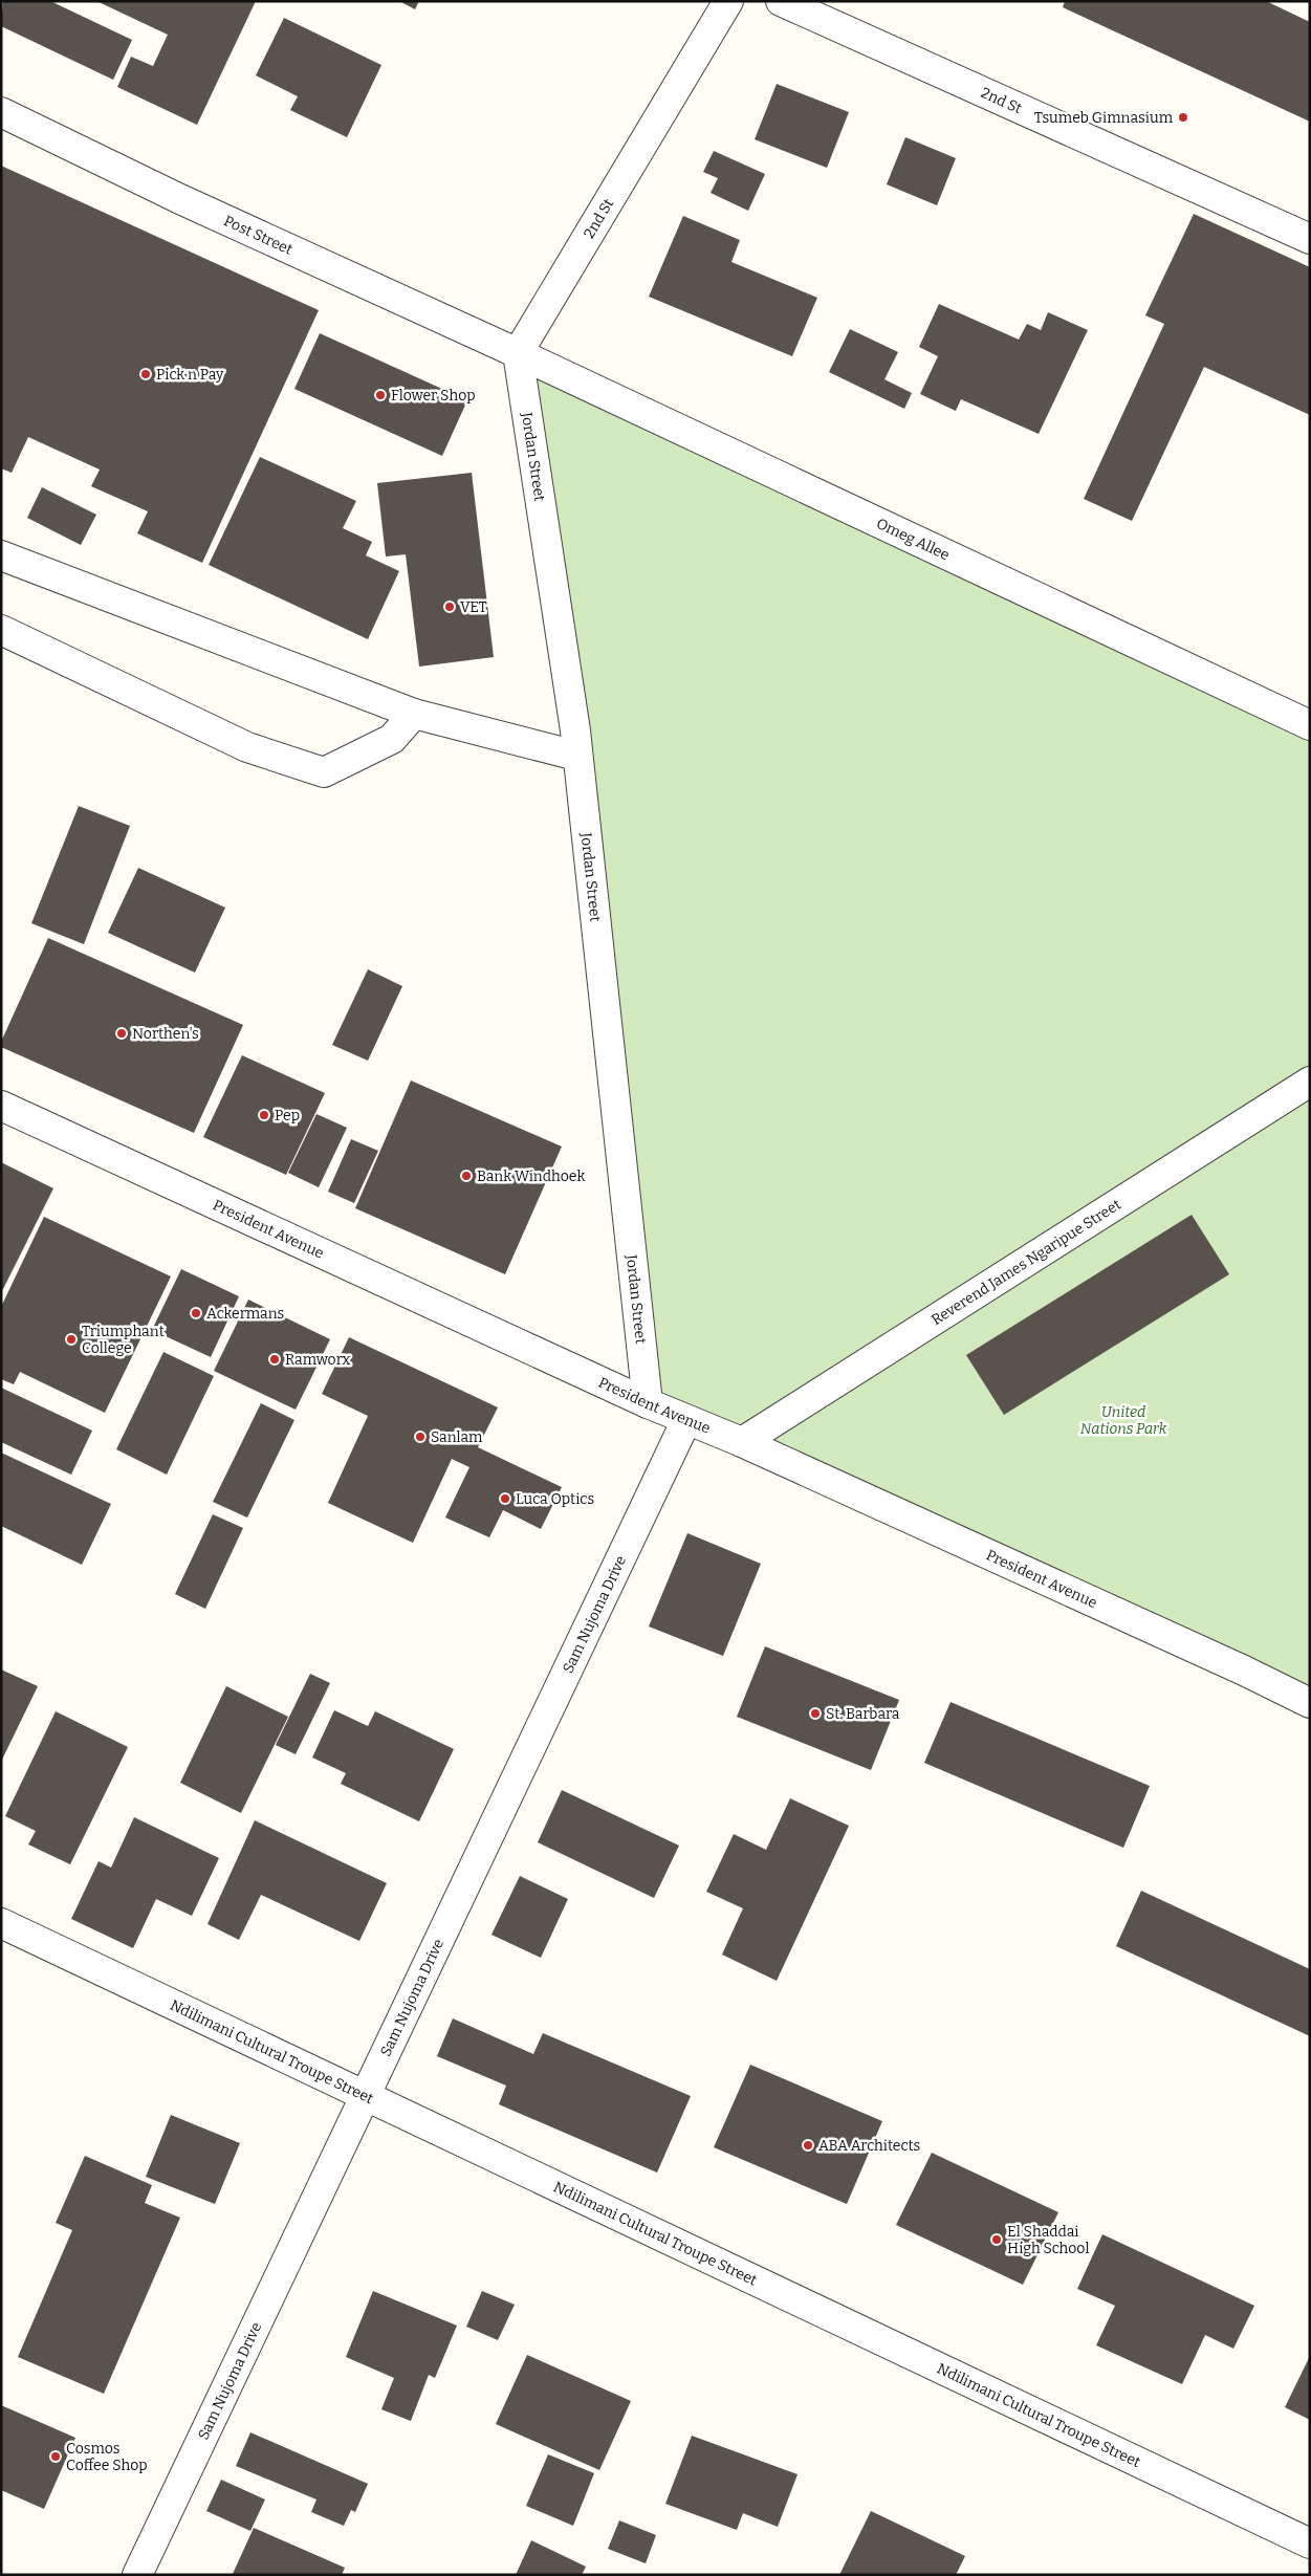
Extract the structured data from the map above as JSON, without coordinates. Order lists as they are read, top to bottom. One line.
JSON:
{"streets":{"street":["2nd St","Post Street","Jordan Street","Omeg Allee","President Avenue","Reverend James Ngaripue Street","Sam Nujoma Drive","Ndilimani Cultural Troupe Street"]},"crossings":[["2nd St","Post Street"],["2nd St","Jordan Street"],["2nd St","Omeg Allee"],["Post Street","Jordan Street"],["Post Street","Omeg Allee"],["Jordan Street","Omeg Allee"],["Jordan Street","President Avenue"],["President Avenue","Reverend James Ngaripue Street"],["President Avenue","Sam Nujoma Drive"],["Sam Nujoma Drive","Ndilimani Cultural Troupe Street"]],"parks":["United Nations Park"],"places":["Tsumeb Gimnasium","Pick n Pay","Flower Shop","VET","Northen's","Pep","Bank Windhoek","Ackermans","Triumphant College","Ramworx","Sanlam","Luca Optics","St. Barbara","ABA Architects","El Shaddai High School","Cosmos Coffee Shop"]}
